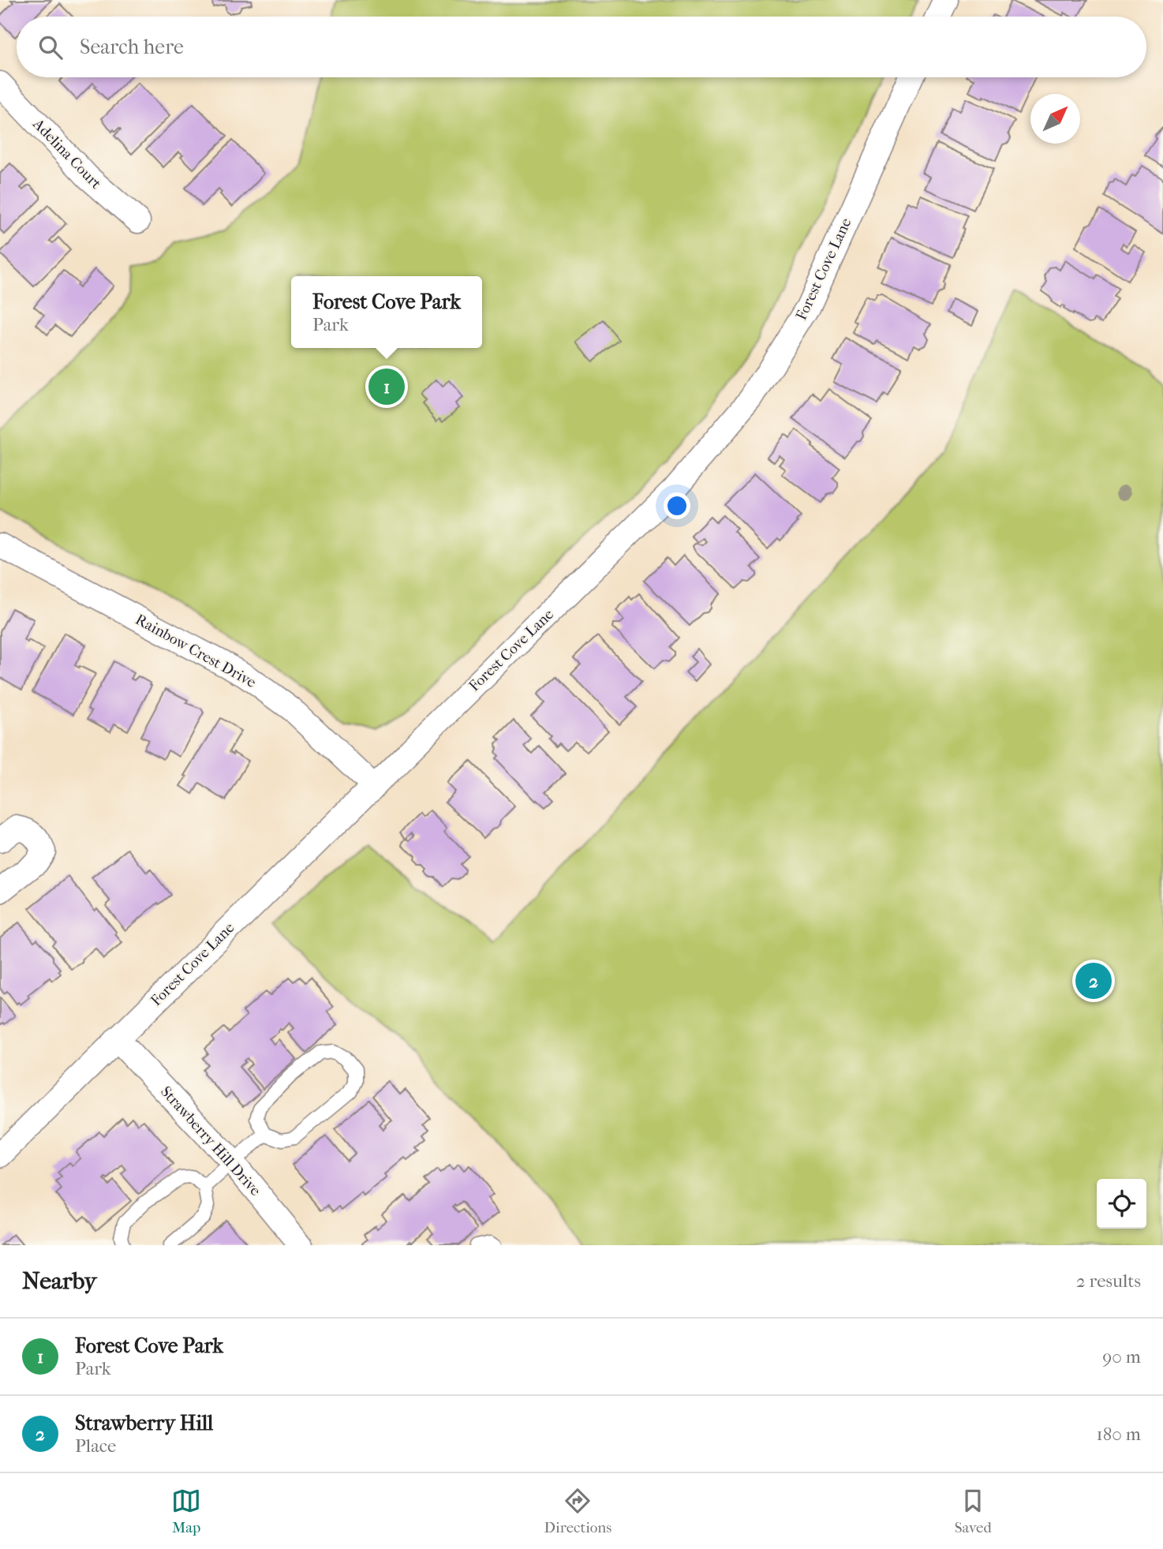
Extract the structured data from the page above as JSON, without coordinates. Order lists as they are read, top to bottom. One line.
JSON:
{"streets":{"street":["Adelina Court","Forest Cove Lane","Rainbow Crest Drive","Strawberry Hill Drive"]},"crossings":[["Forest Cove Lane","Rainbow Crest Drive"],["Forest Cove Lane","Strawberry Hill Drive"]],"north":"top right","page":{"search":"Search here","popup":["Forest Cove Park","Park"],"pins":["1","2"],"heading":["Nearby","2 results"],"list":[{"mark":"1","name":"Forest Cove Park","note":"Park","value":"90 m"},{"mark":"2","name":"Strawberry Hill","note":"Place","value":"180 m"}],"nav":["Map","Directions","Saved"]}}
